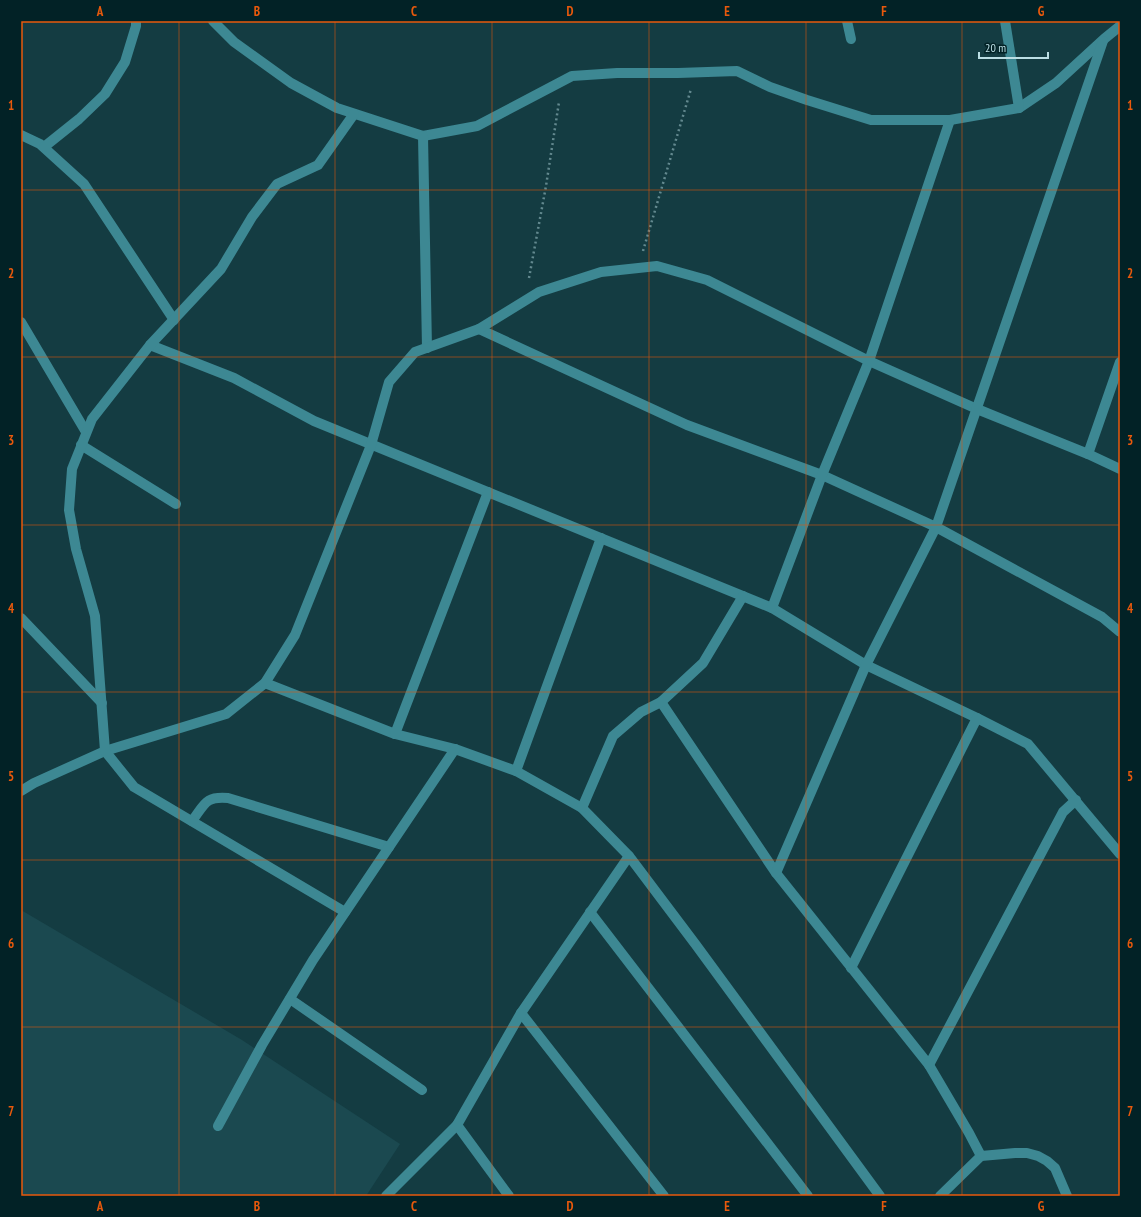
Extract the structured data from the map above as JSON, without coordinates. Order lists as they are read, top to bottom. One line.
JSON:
{"scale_bar":"20 m","grid":{"columns":["A","B","C","D","E","F","G"],"rows":["1","2","3","4","5","6","7"]}}
